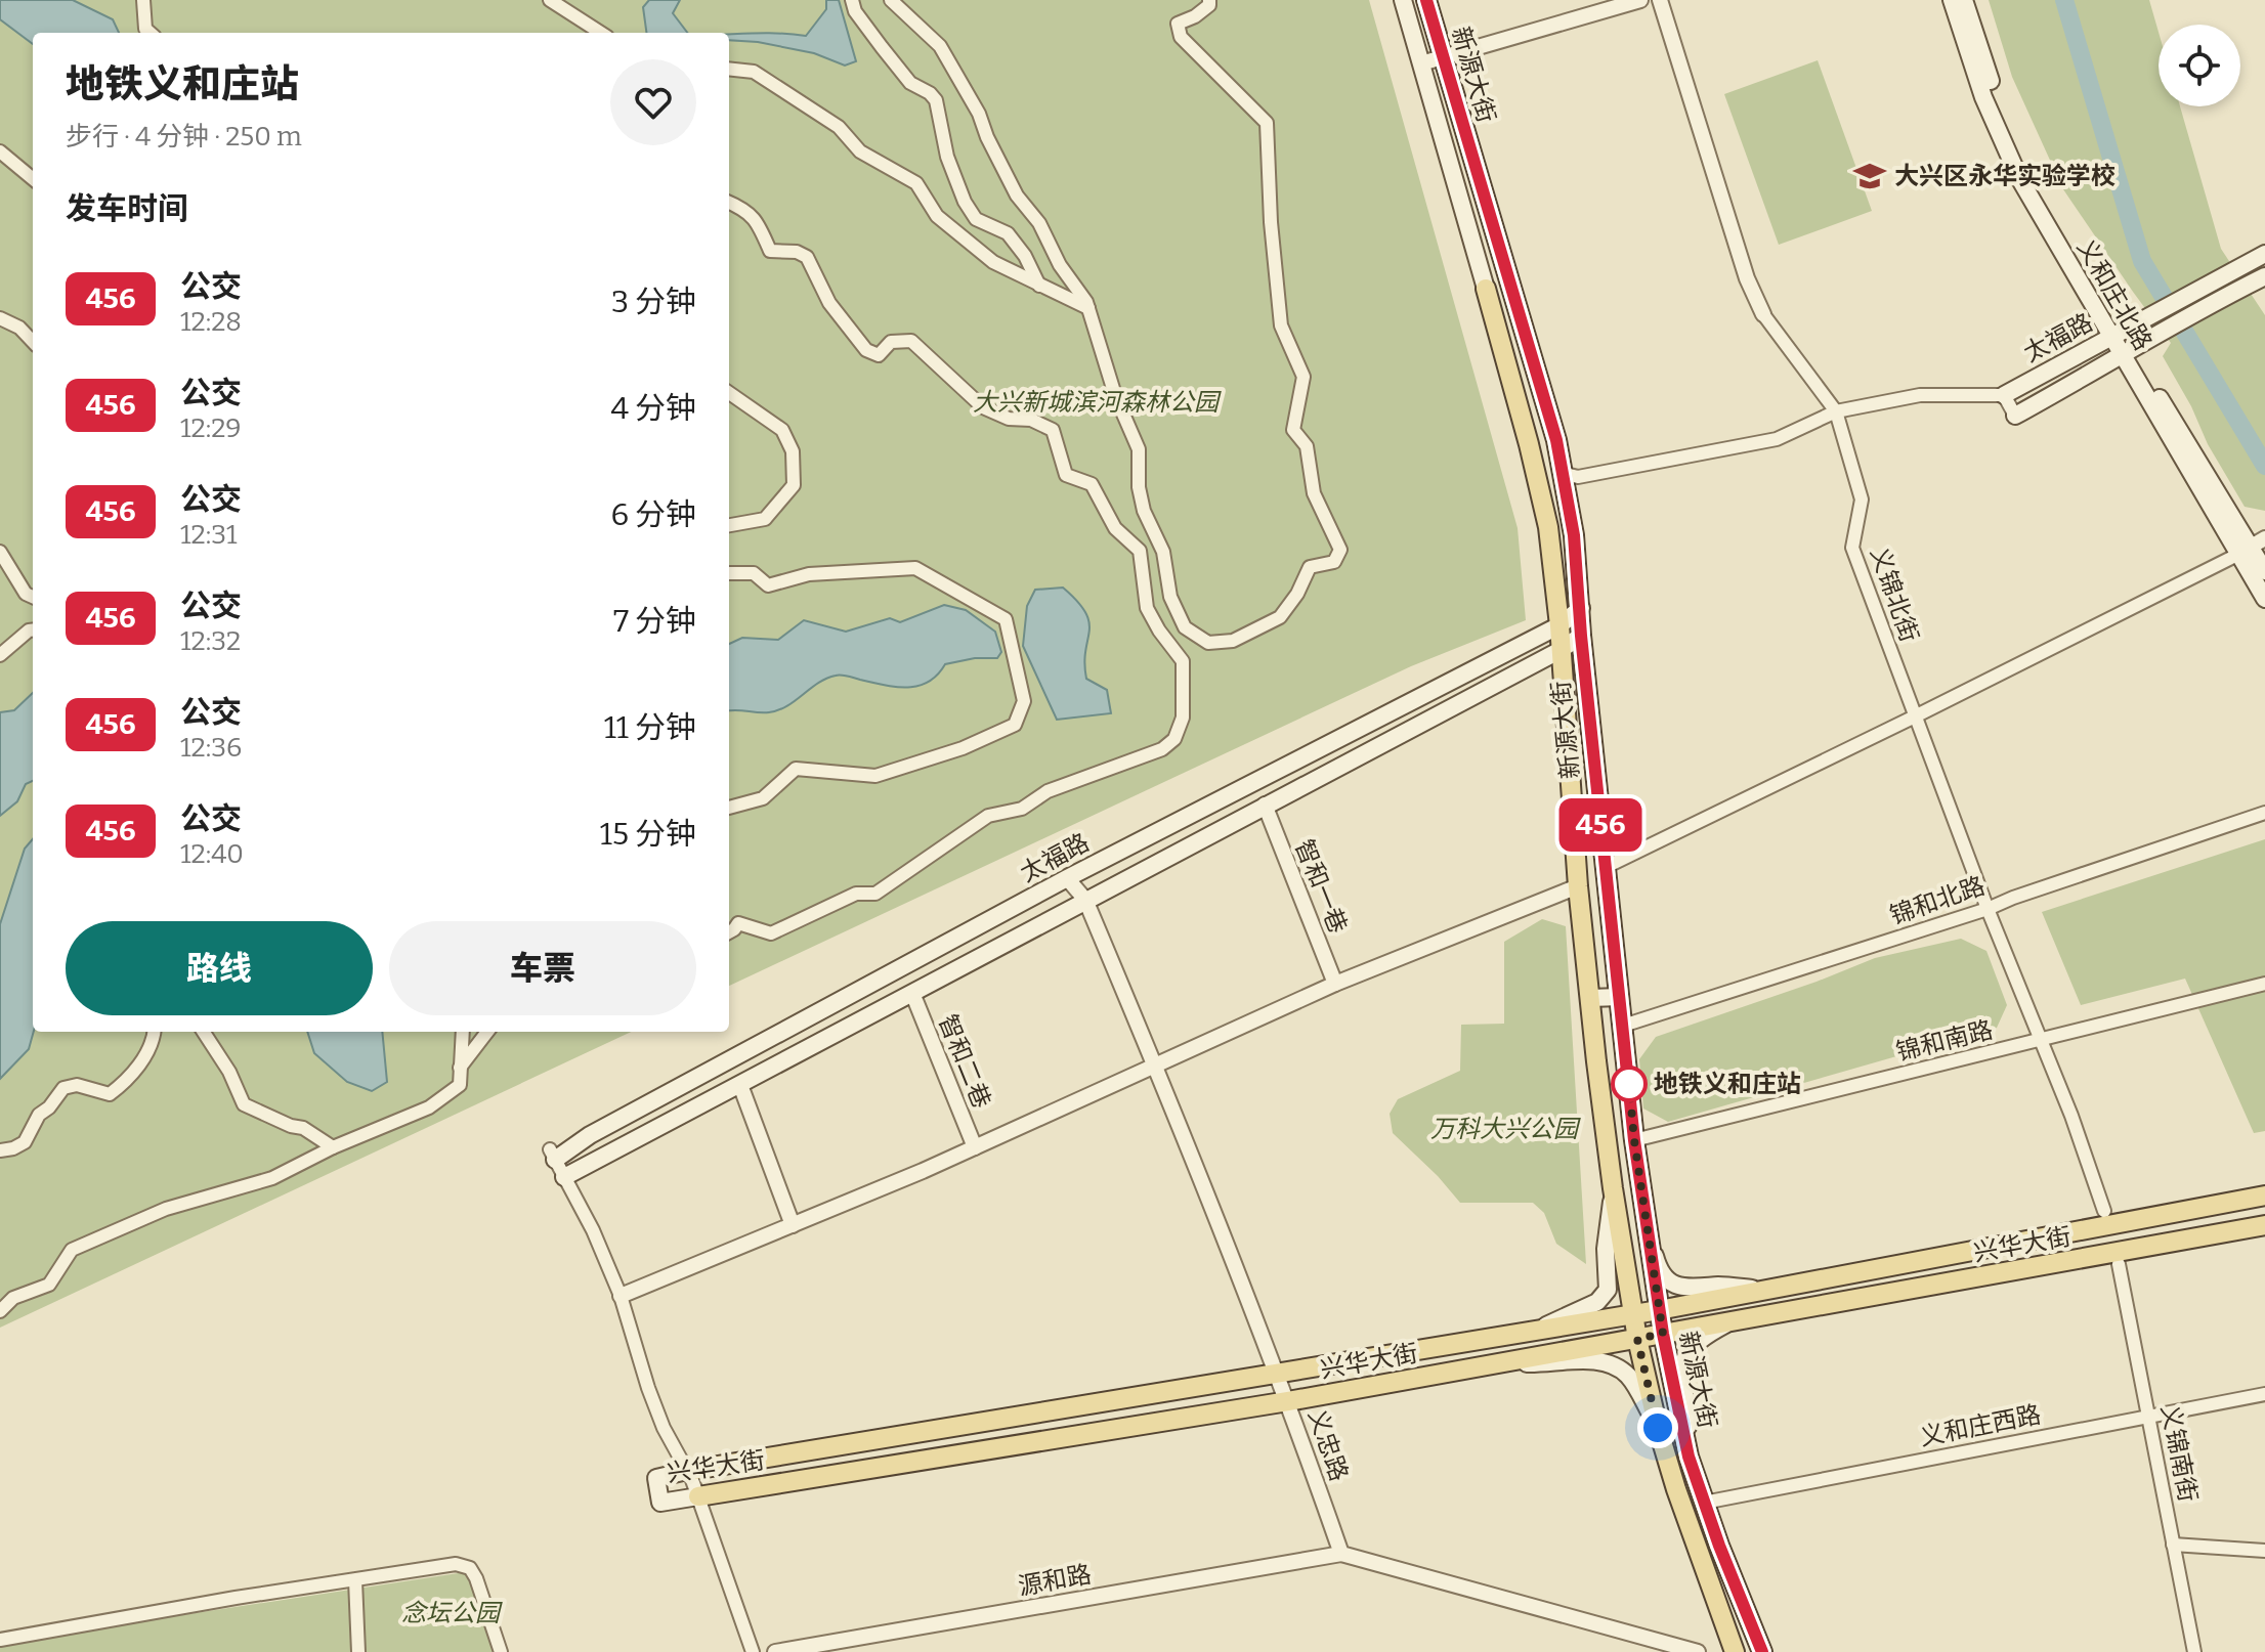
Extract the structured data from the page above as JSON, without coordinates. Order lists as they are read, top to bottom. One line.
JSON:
{"streets":{"main road":["新源大街","义和庄北路","太福路","兴华大街"],"street":["义锦北街","智和一巷","锦和北路","锦和南路","智和二巷","义和庄西路","义忠路","义锦南街","源和路"]},"crossings":[["新源大街","太福路"],["新源大街","锦和北路"],["新源大街","锦和南路"],["新源大街","兴华大街"],["新源大街","义和庄西路"],["义和庄北路","太福路"],["太福路","义忠路"],["义锦北街","锦和北路"],["义锦北街","锦和南路"],["兴华大街","义忠路"],["义和庄西路","义锦南街"],["义忠路","源和路"]],"parks":["大兴新城滨河森林公园","万科大兴公园","念坛公园"],"places":{"school or university":["大兴区永华实验学校"],"other":["地铁义和庄站"]},"lines":["bus line 456"],"page":{"on_map":"456","heading":[["地铁义和庄站","步行 · 4 分钟 · 250 m"],"发车时间"],"list":[{"mark":"456","name":"公交","note":"12:28","value":"3 分钟"},{"mark":"456","name":"公交","note":"12:29","value":"4 分钟"},{"mark":"456","name":"公交","note":"12:31","value":"6 分钟"},{"mark":"456","name":"公交","note":"12:32","value":"7 分钟"},{"mark":"456","name":"公交","note":"12:36","value":"11 分钟"},{"mark":"456","name":"公交","note":"12:40","value":"15 分钟"}],"buttons":["路线","车票"]}}
